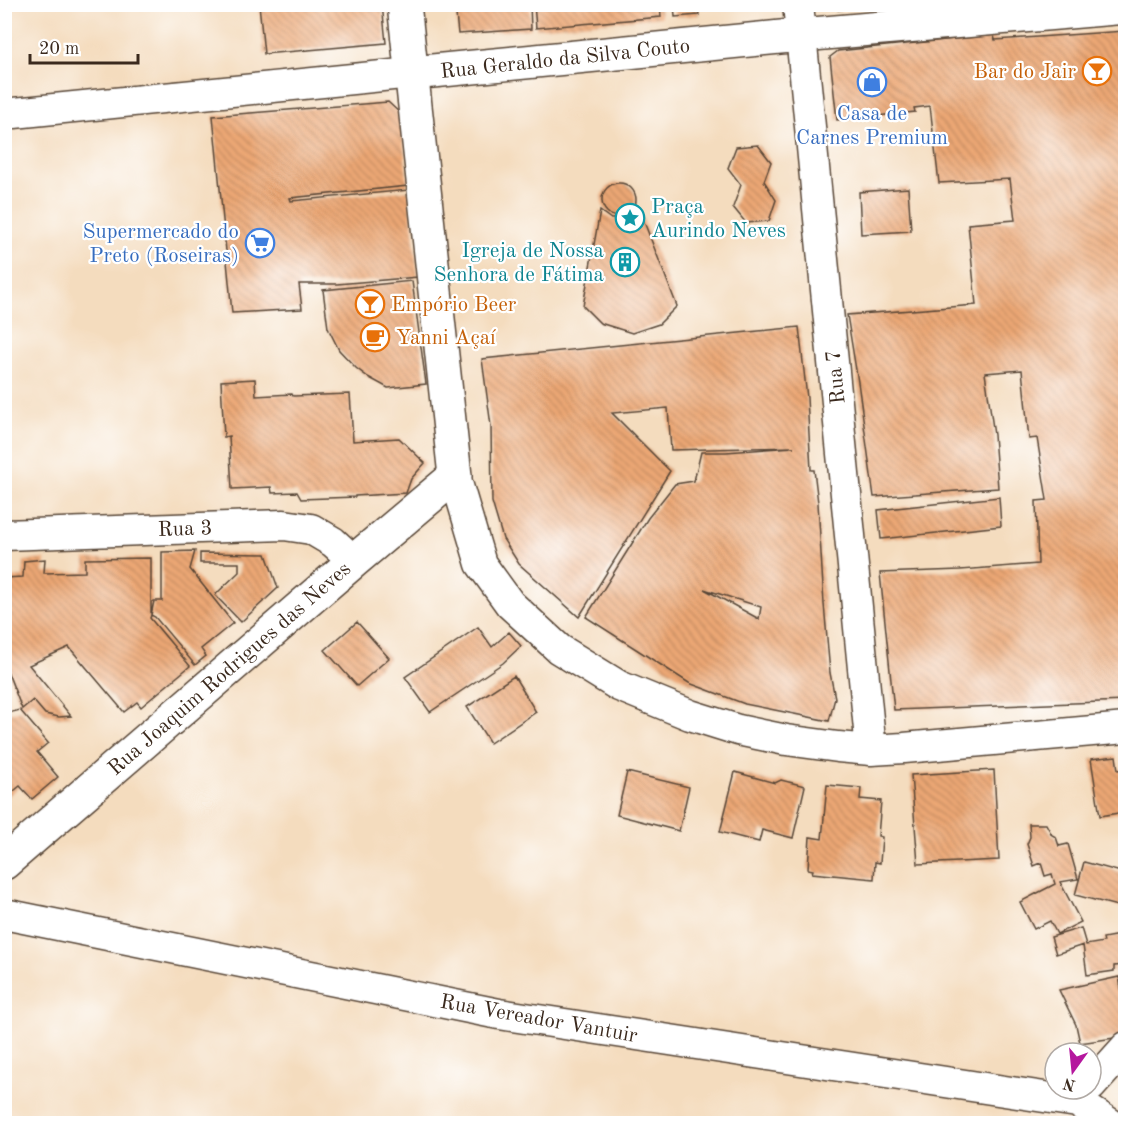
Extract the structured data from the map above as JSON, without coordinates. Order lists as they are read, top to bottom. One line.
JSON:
{"streets":{"street":["Rua Geraldo da Silva Couto","Rua 7","Rua 3","Rua Joaquim Rodrigues das Neves","Rua Vereador Vantuir"]},"crossings":[["Rua Geraldo da Silva Couto","Rua 7"],["Rua 3","Rua Joaquim Rodrigues das Neves"]],"places":{"bar":["Bar do Jair","Empório Beer"],"shop":["Casa de Carnes Premium"],"place":["Praça Aurindo Neves"],"supermarket":["Supermercado do Preto (Roseiras)"],"building":["Igreja de Nossa Senhora de Fátima"],"cafe":["Yanni Açaí"]},"scale_bar":"20 m","north":"bottom"}
